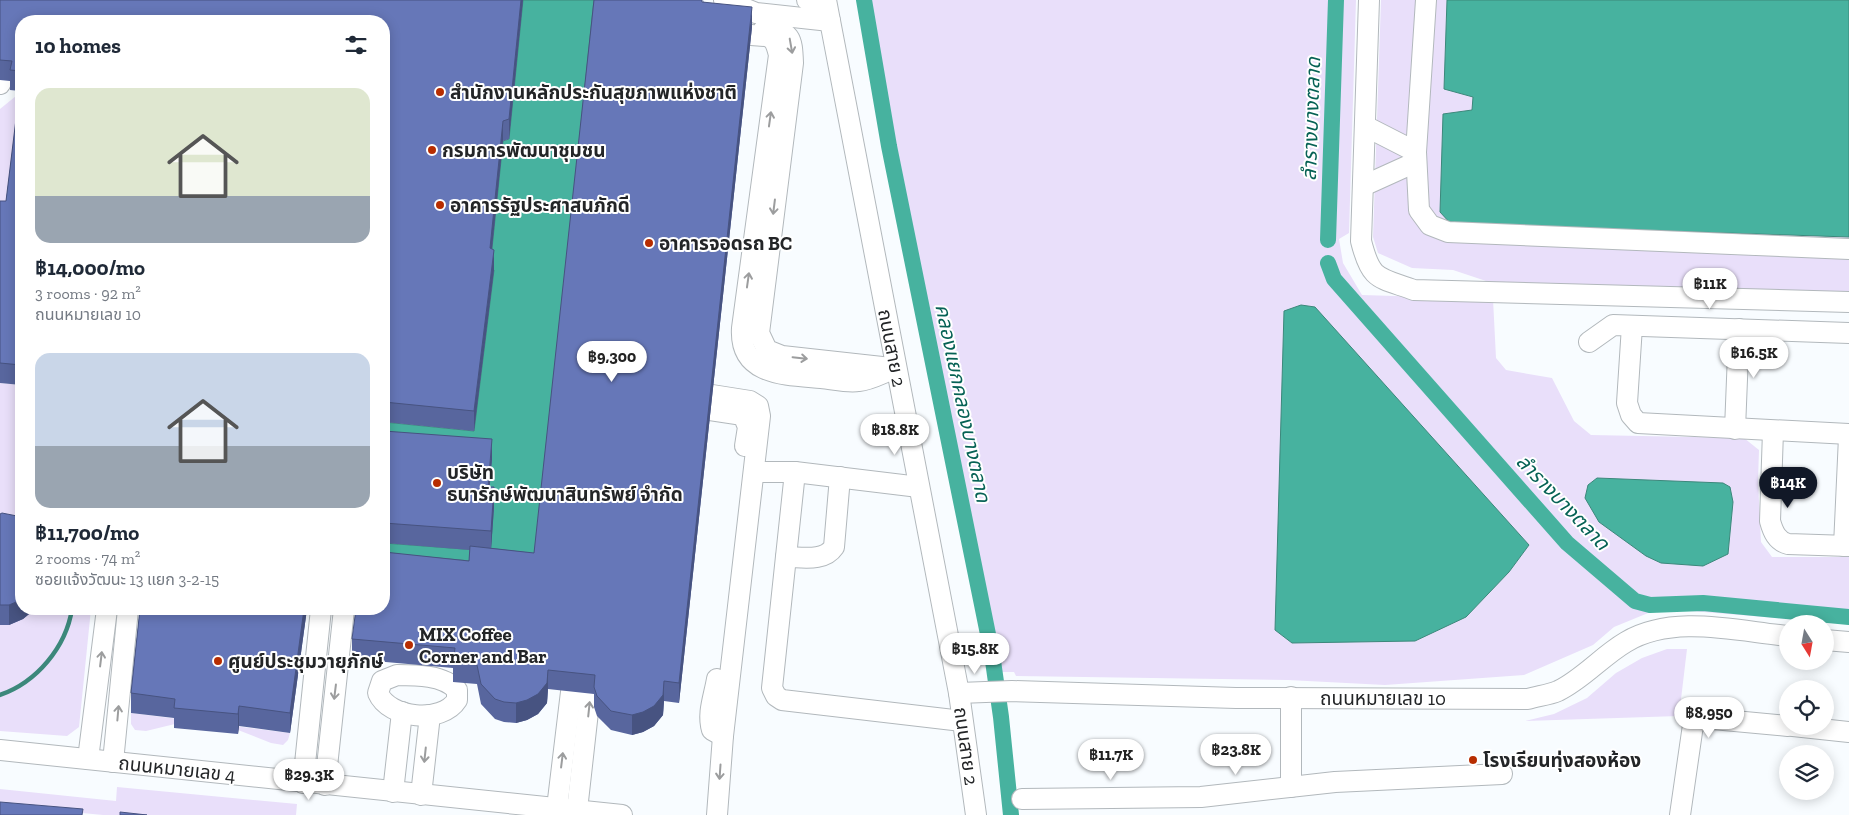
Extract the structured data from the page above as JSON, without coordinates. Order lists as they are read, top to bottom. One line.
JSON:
{"streets":{"street":["ถนนสาย 2","ถนนหมายเลข 10","ถนนหมายเลข 4"]},"crossings":[["ถนนสาย 2","ถนนหมายเลข 10"]],"water":["ลำรางบางตลาด","คลองแยกคลองบางตลาด"],"places":["สำนักงานหลักประกันสุขภาพแห่งชาติ","กรมการพัฒนาชุมชน","อาคารรัฐประศาสนภักดี","อาคารจอดรถ BC","บริษัท ธนารักษ์พัฒนาสินทรัพย์ จำกัด","MIX Coffee Corner and Bar","ศูนย์ประชุมวายุภักษ์","โรงเรียนทุ่งสองห้อง"],"north":"bottom","page":{"heading":"10 homes","list":[{"name":"฿14,000/mo","note":"3 rooms · 92 m² · ถนนหมายเลข 10"},{"name":"฿11,700/mo","note":"2 rooms · 74 m² · ซอยแจ้งวัฒนะ 13 แยก 3-2-15"}],"price":["฿11K","฿16.5K","฿9,300","฿18.8K","฿14K","฿15.8K","฿8,950","฿23.8K","฿11.7K","฿29.3K"]}}
